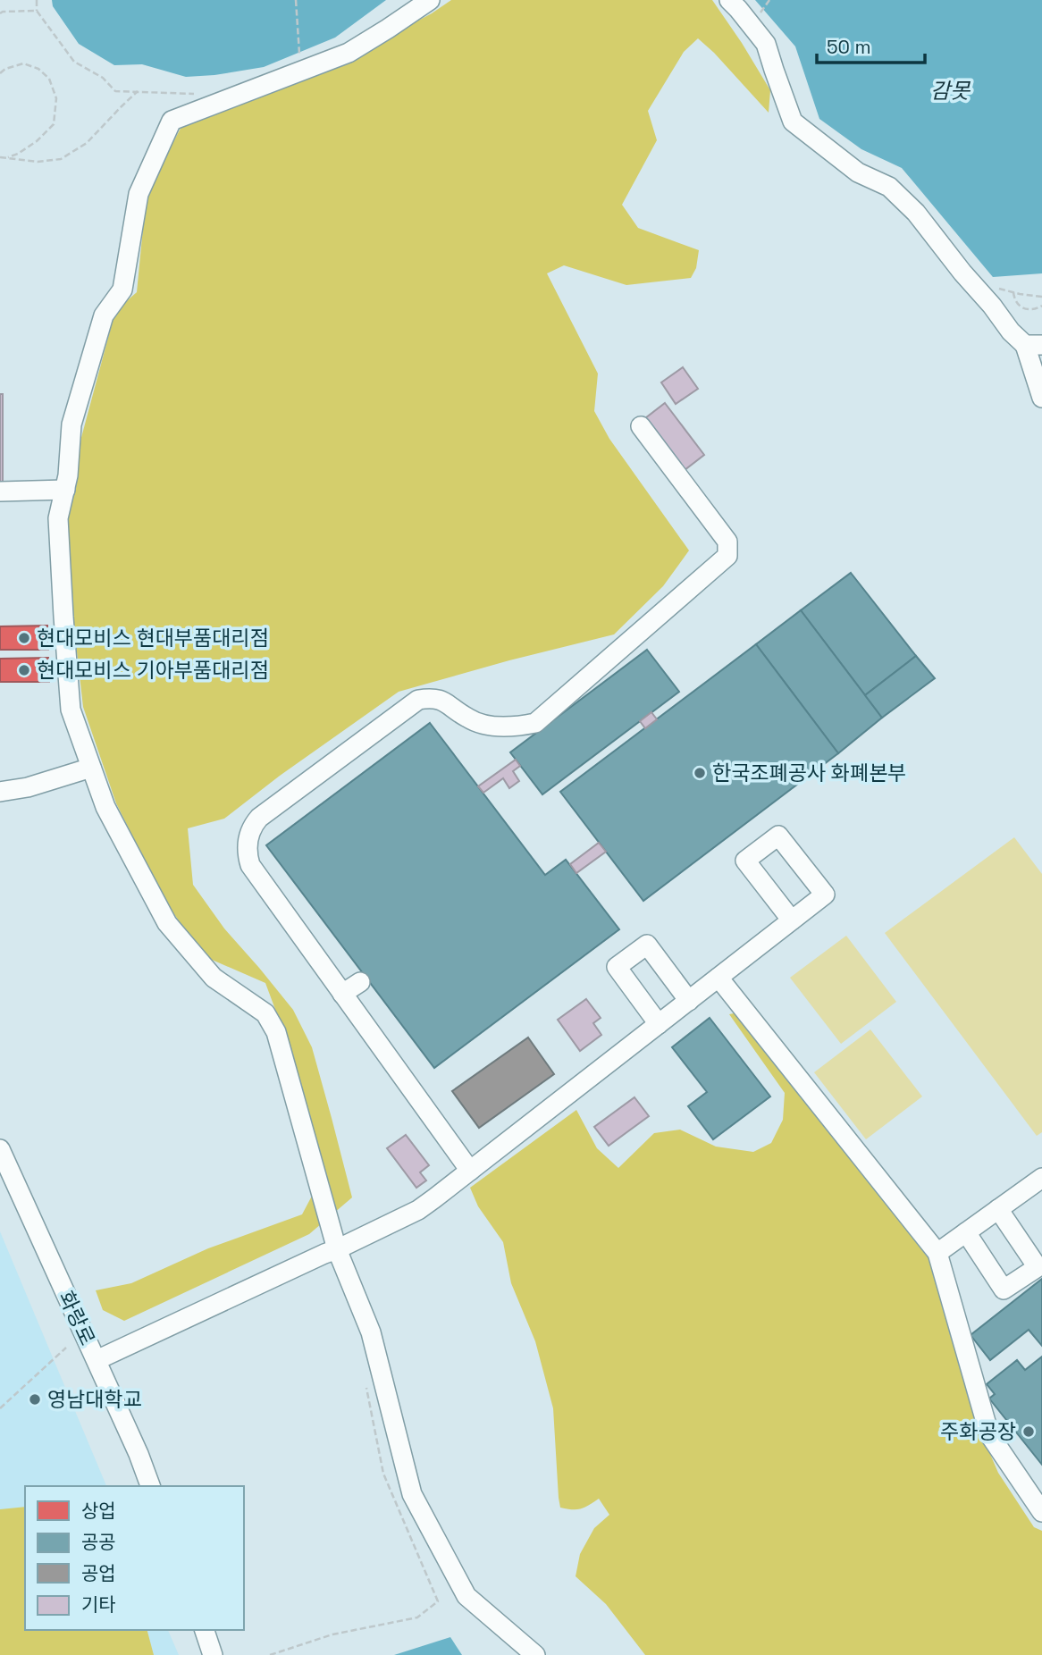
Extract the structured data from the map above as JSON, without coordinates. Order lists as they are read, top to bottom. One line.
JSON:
{"streets":{"street":["화랑로"]},"water":["감못"],"places":["현대모비스 현대부품대리점","현대모비스 기아부품대리점","한국조폐공사 화폐본부","영남대학교","주화공장"],"legend":["상업","공공","공업","기타"],"scale_bar":"50 m"}
